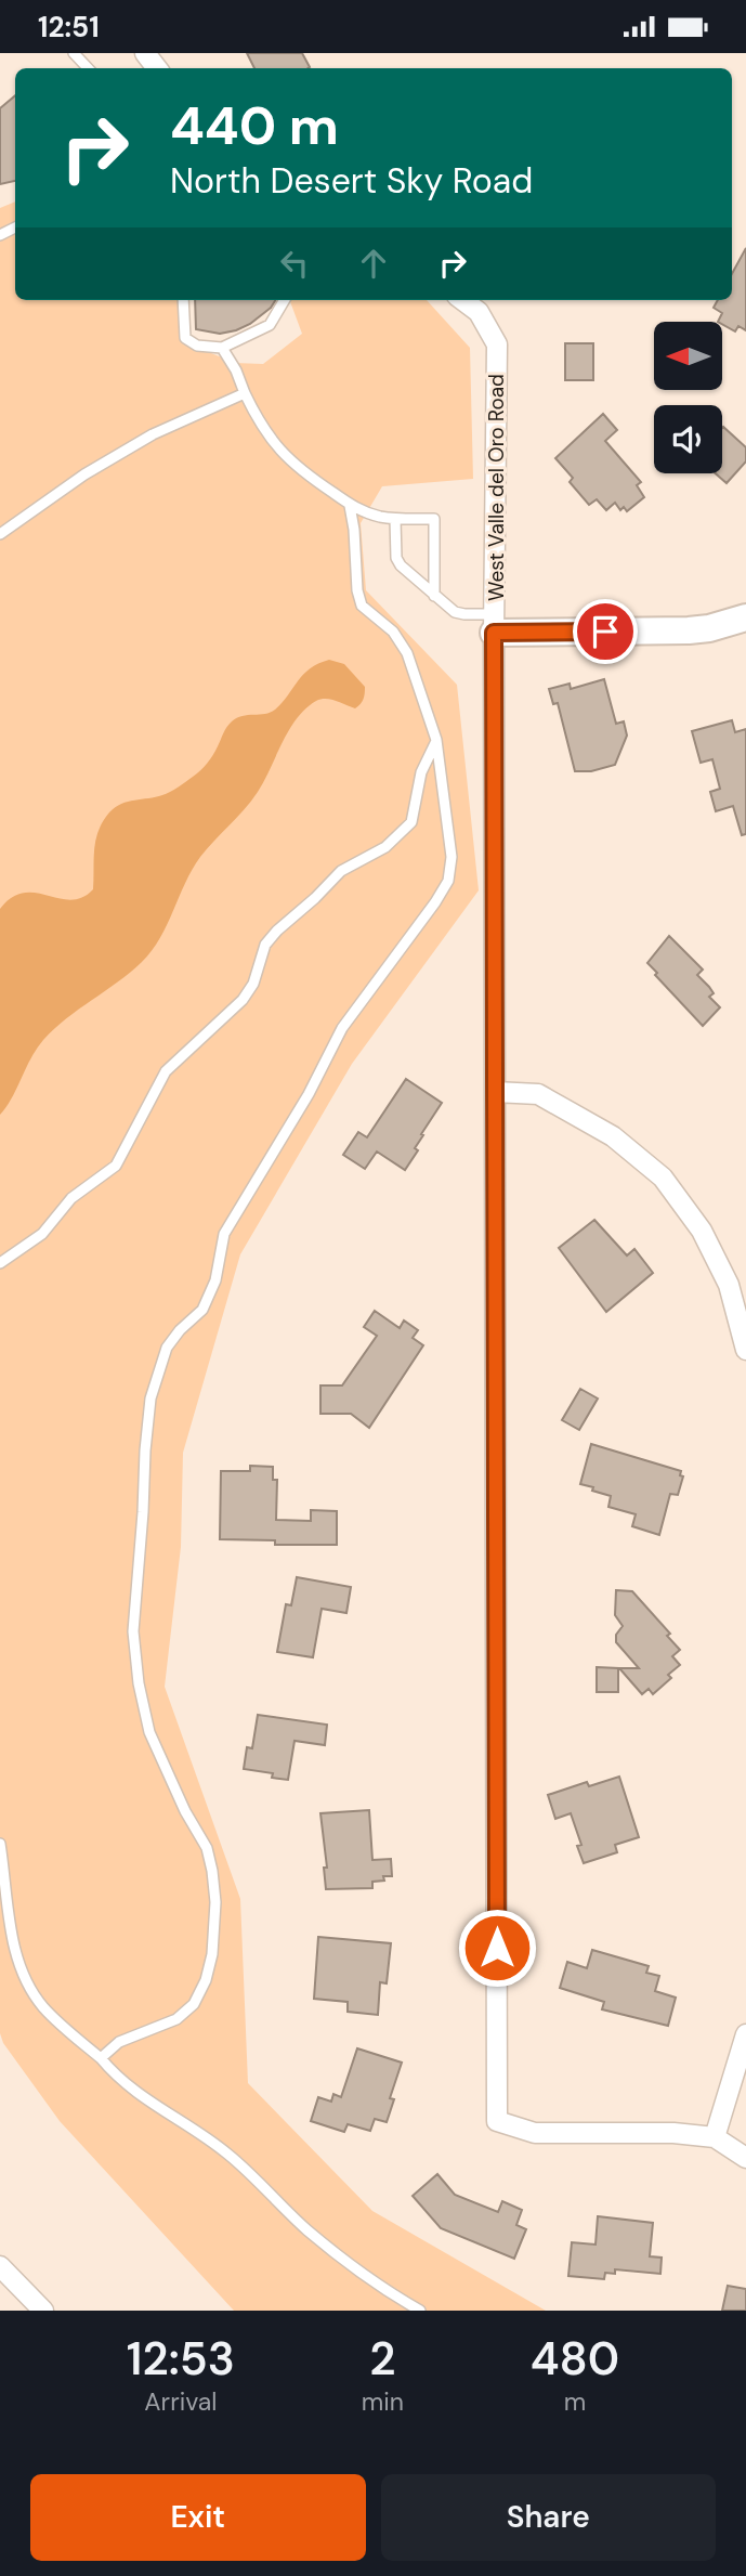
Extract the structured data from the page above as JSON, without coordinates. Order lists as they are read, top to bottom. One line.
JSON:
{"streets":{"street":["West Valle del Oro Road"]},"north":"left","page":{"status":"12:51","turn":["440 m","North Desert Sky Road"],"eta":["12:53","Arrival","2","min","480","m"],"buttons":["Exit","Share"]}}
